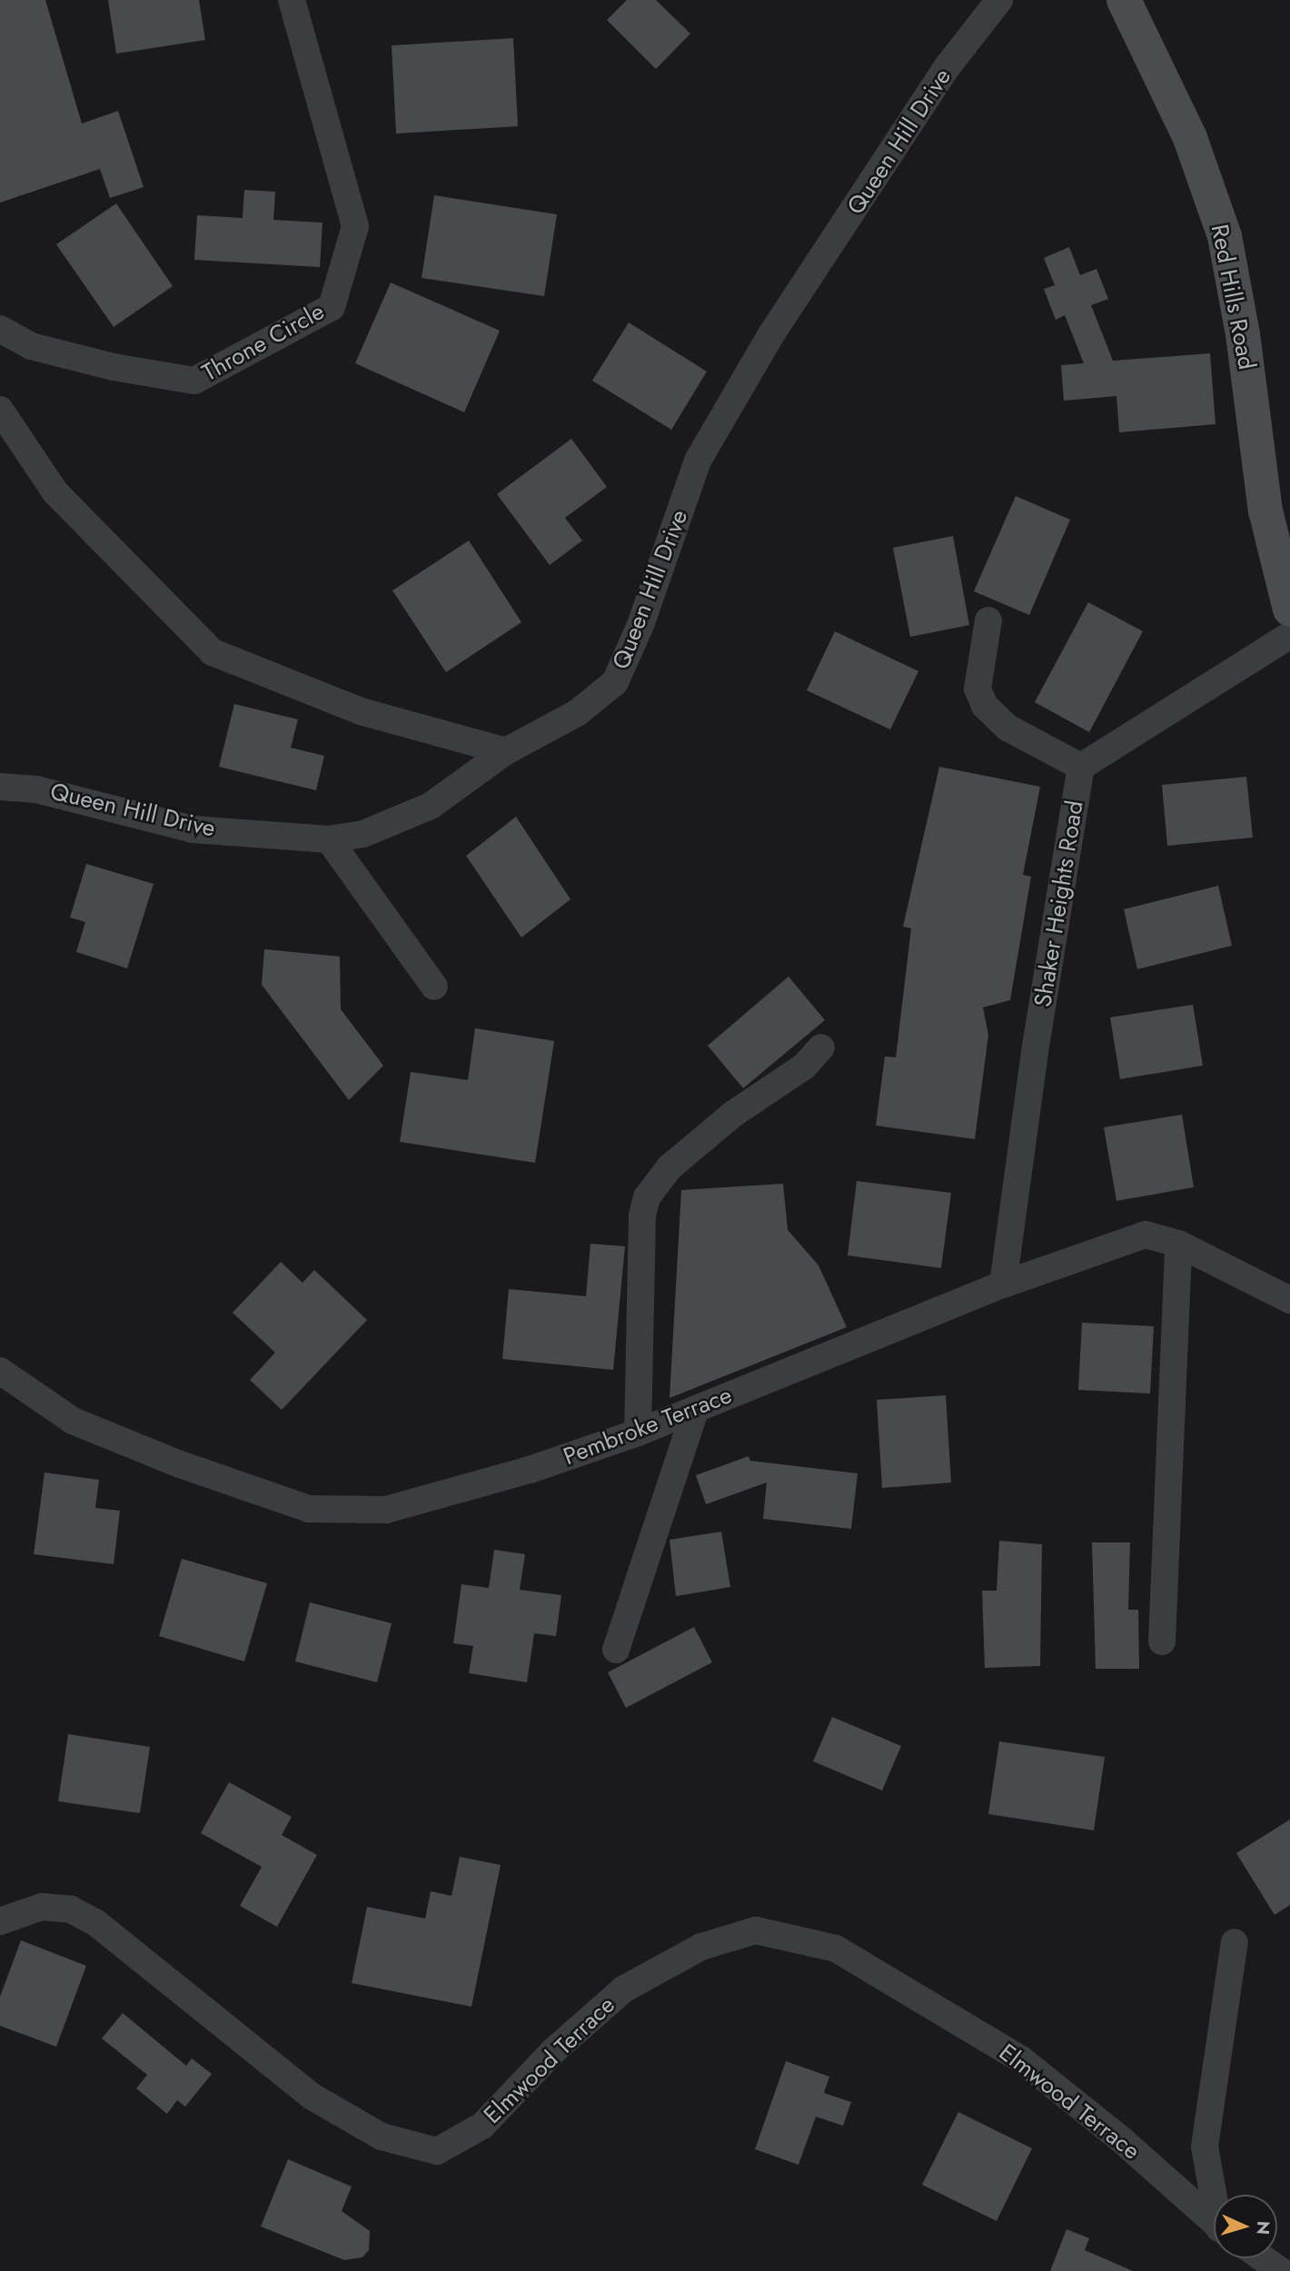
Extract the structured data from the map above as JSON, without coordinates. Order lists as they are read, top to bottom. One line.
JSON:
{"streets":{"main road":["Red Hills Road"],"street":["Queen Hill Drive","Throne Circle","Shaker Heights Road","Pembroke Terrace","Elmwood Terrace"]},"crossings":[["Shaker Heights Road","Pembroke Terrace"]],"north":"right"}
